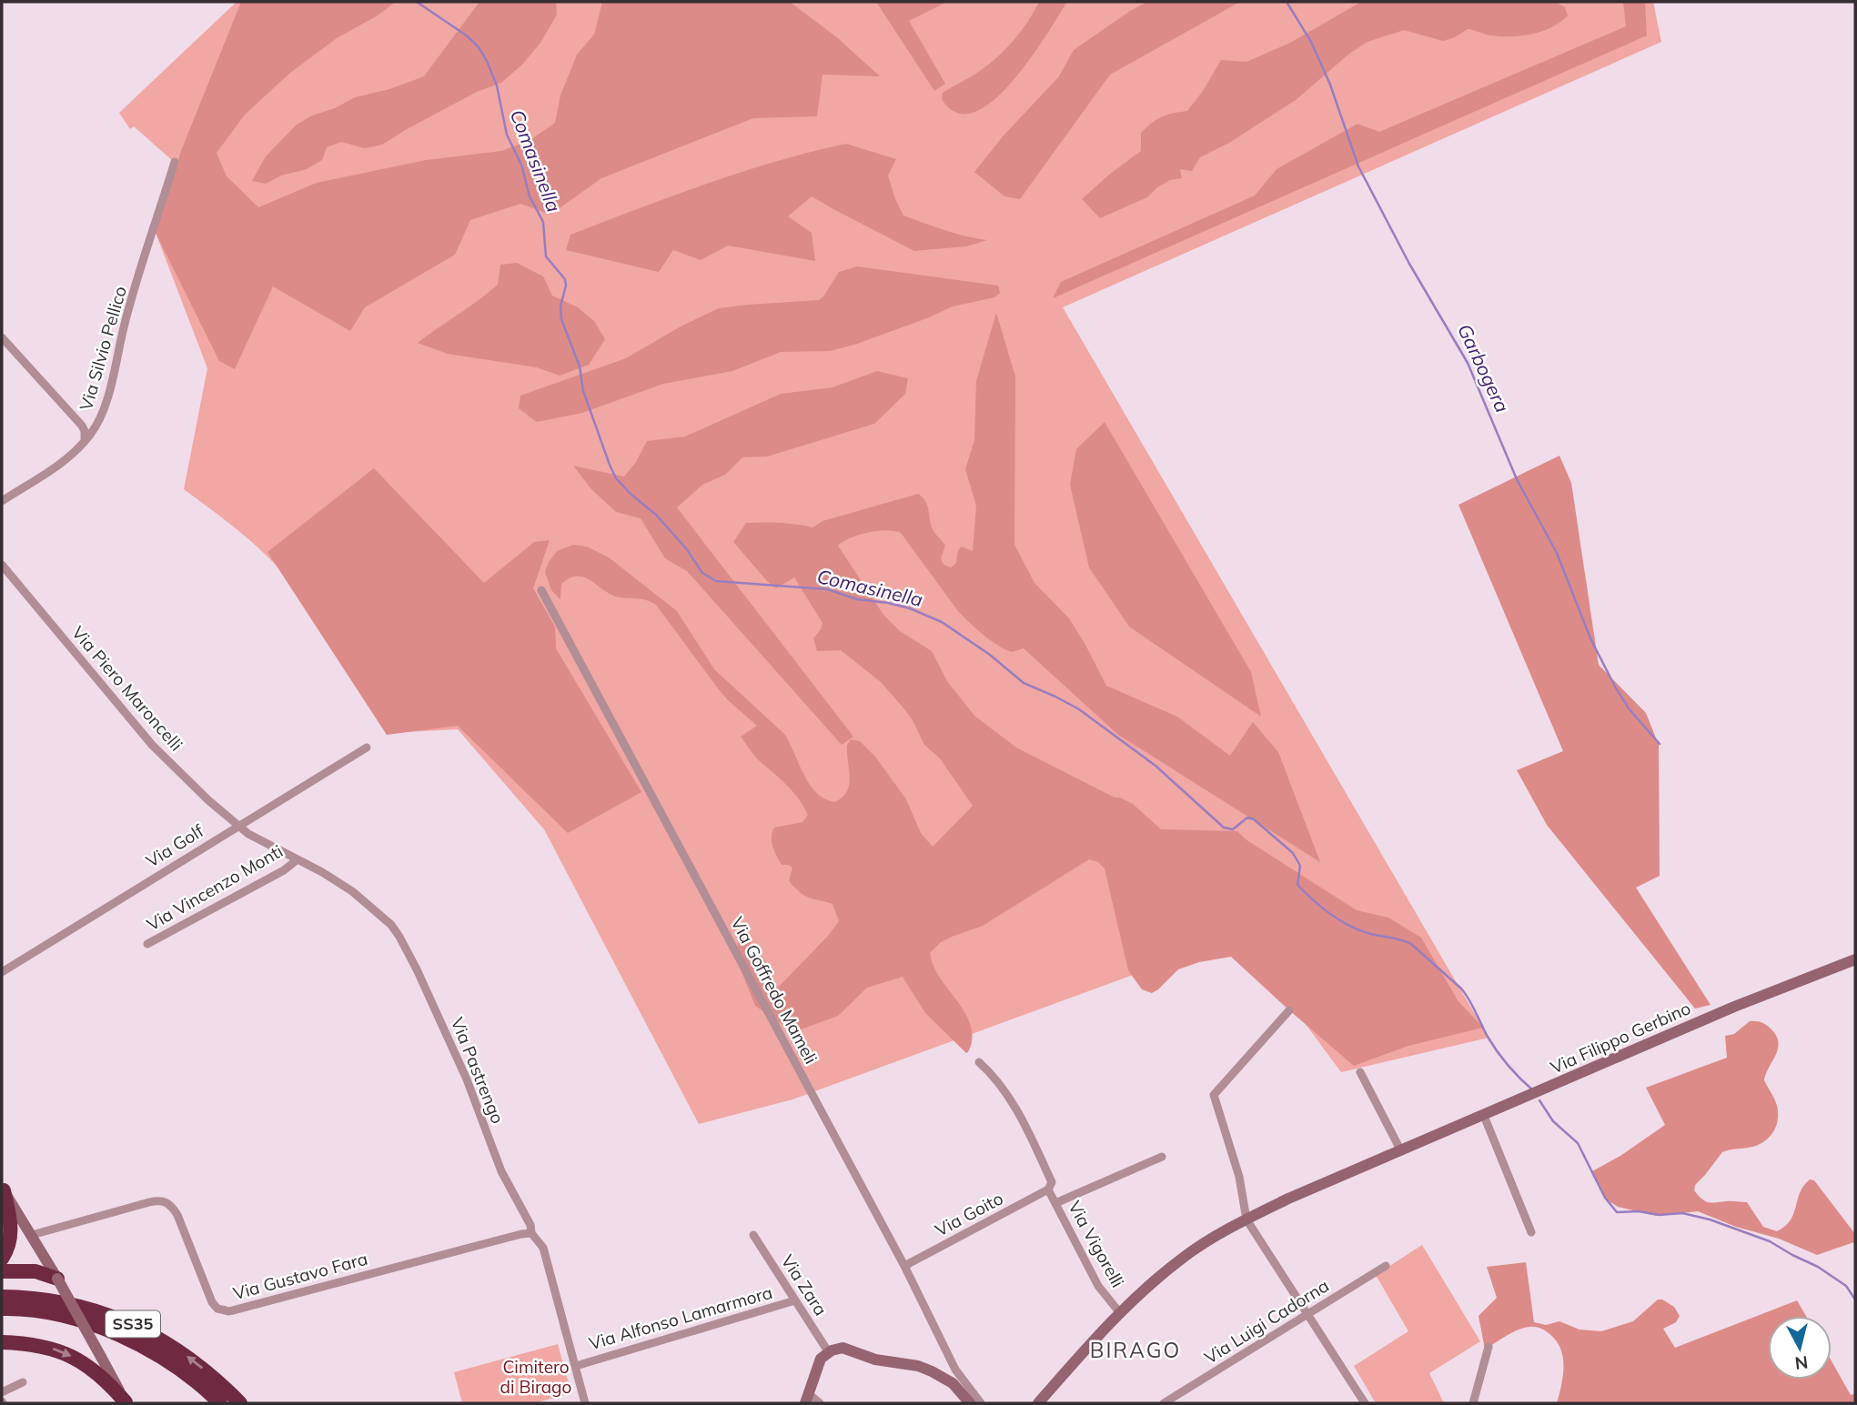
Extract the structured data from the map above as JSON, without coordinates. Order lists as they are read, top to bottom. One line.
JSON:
{"streets":{"highway":["SS35"],"street":["Via Silvio Pellico","Via Piero Maroncelli","Via Golf","Via Vincenzo Monti","Via Goffredo Mameli","Via Filippo Gerbino","Via Pastrengo","Via Goito","Via Vigorelli","Via Gustavo Fara","Via Zara","Via Alfonso Lamarmora","Via Luigi Cadorna"]},"crossings":[["Via Piero Maroncelli","Via Golf"],["Via Piero Maroncelli","Via Pastrengo"],["Via Golf","Via Pastrengo"],["Via Vincenzo Monti","Via Pastrengo"],["Via Goffredo Mameli","Via Goito"],["Via Filippo Gerbino","Via Vigorelli"],["Via Pastrengo","Via Gustavo Fara"],["Via Pastrengo","Via Alfonso Lamarmora"],["Via Goito","Via Vigorelli"],["Via Zara","Via Alfonso Lamarmora"]],"districts":["BIRAGO"],"water":["Comasinella","Garbogera"],"parks":["Cimitero di Birago"],"north":"bottom"}
